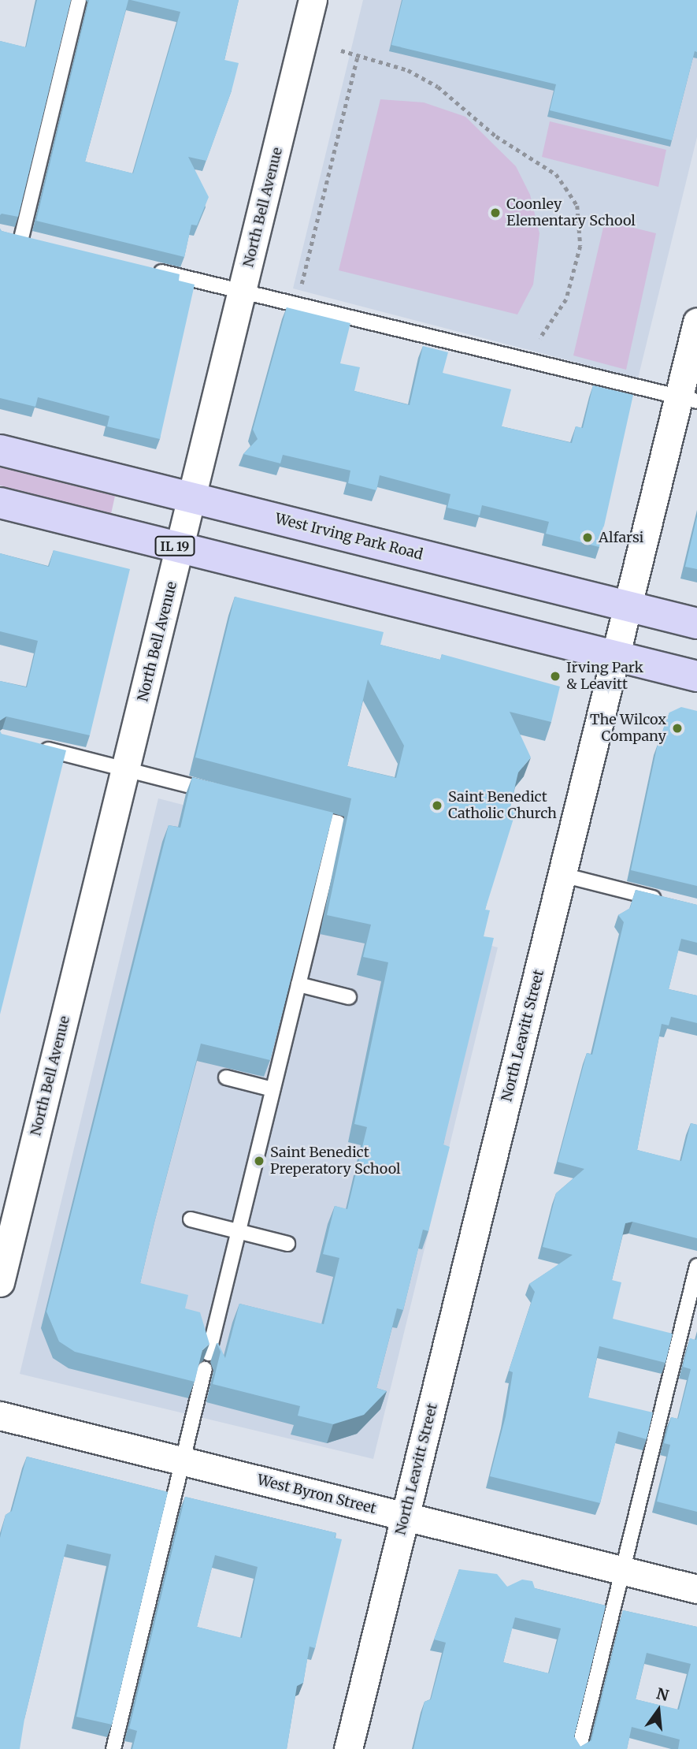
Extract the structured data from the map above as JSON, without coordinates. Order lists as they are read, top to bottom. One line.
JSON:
{"streets":{"main road":["West Irving Park Road","IL 19"],"street":["North Bell Avenue","North Leavitt Street","West Byron Street"]},"crossings":[["North Bell Avenue","West Irving Park Road"],["North Bell Avenue","IL 19"],["West Irving Park Road","North Leavitt Street"],["IL 19","North Leavitt Street"],["North Leavitt Street","West Byron Street"]],"places":["Coonley Elementary School","Alfarsi","Irving Park & Leavitt","The Wilcox Company","Saint Benedict Catholic Church","Saint Benedict Preperatory School"],"north":"top"}
